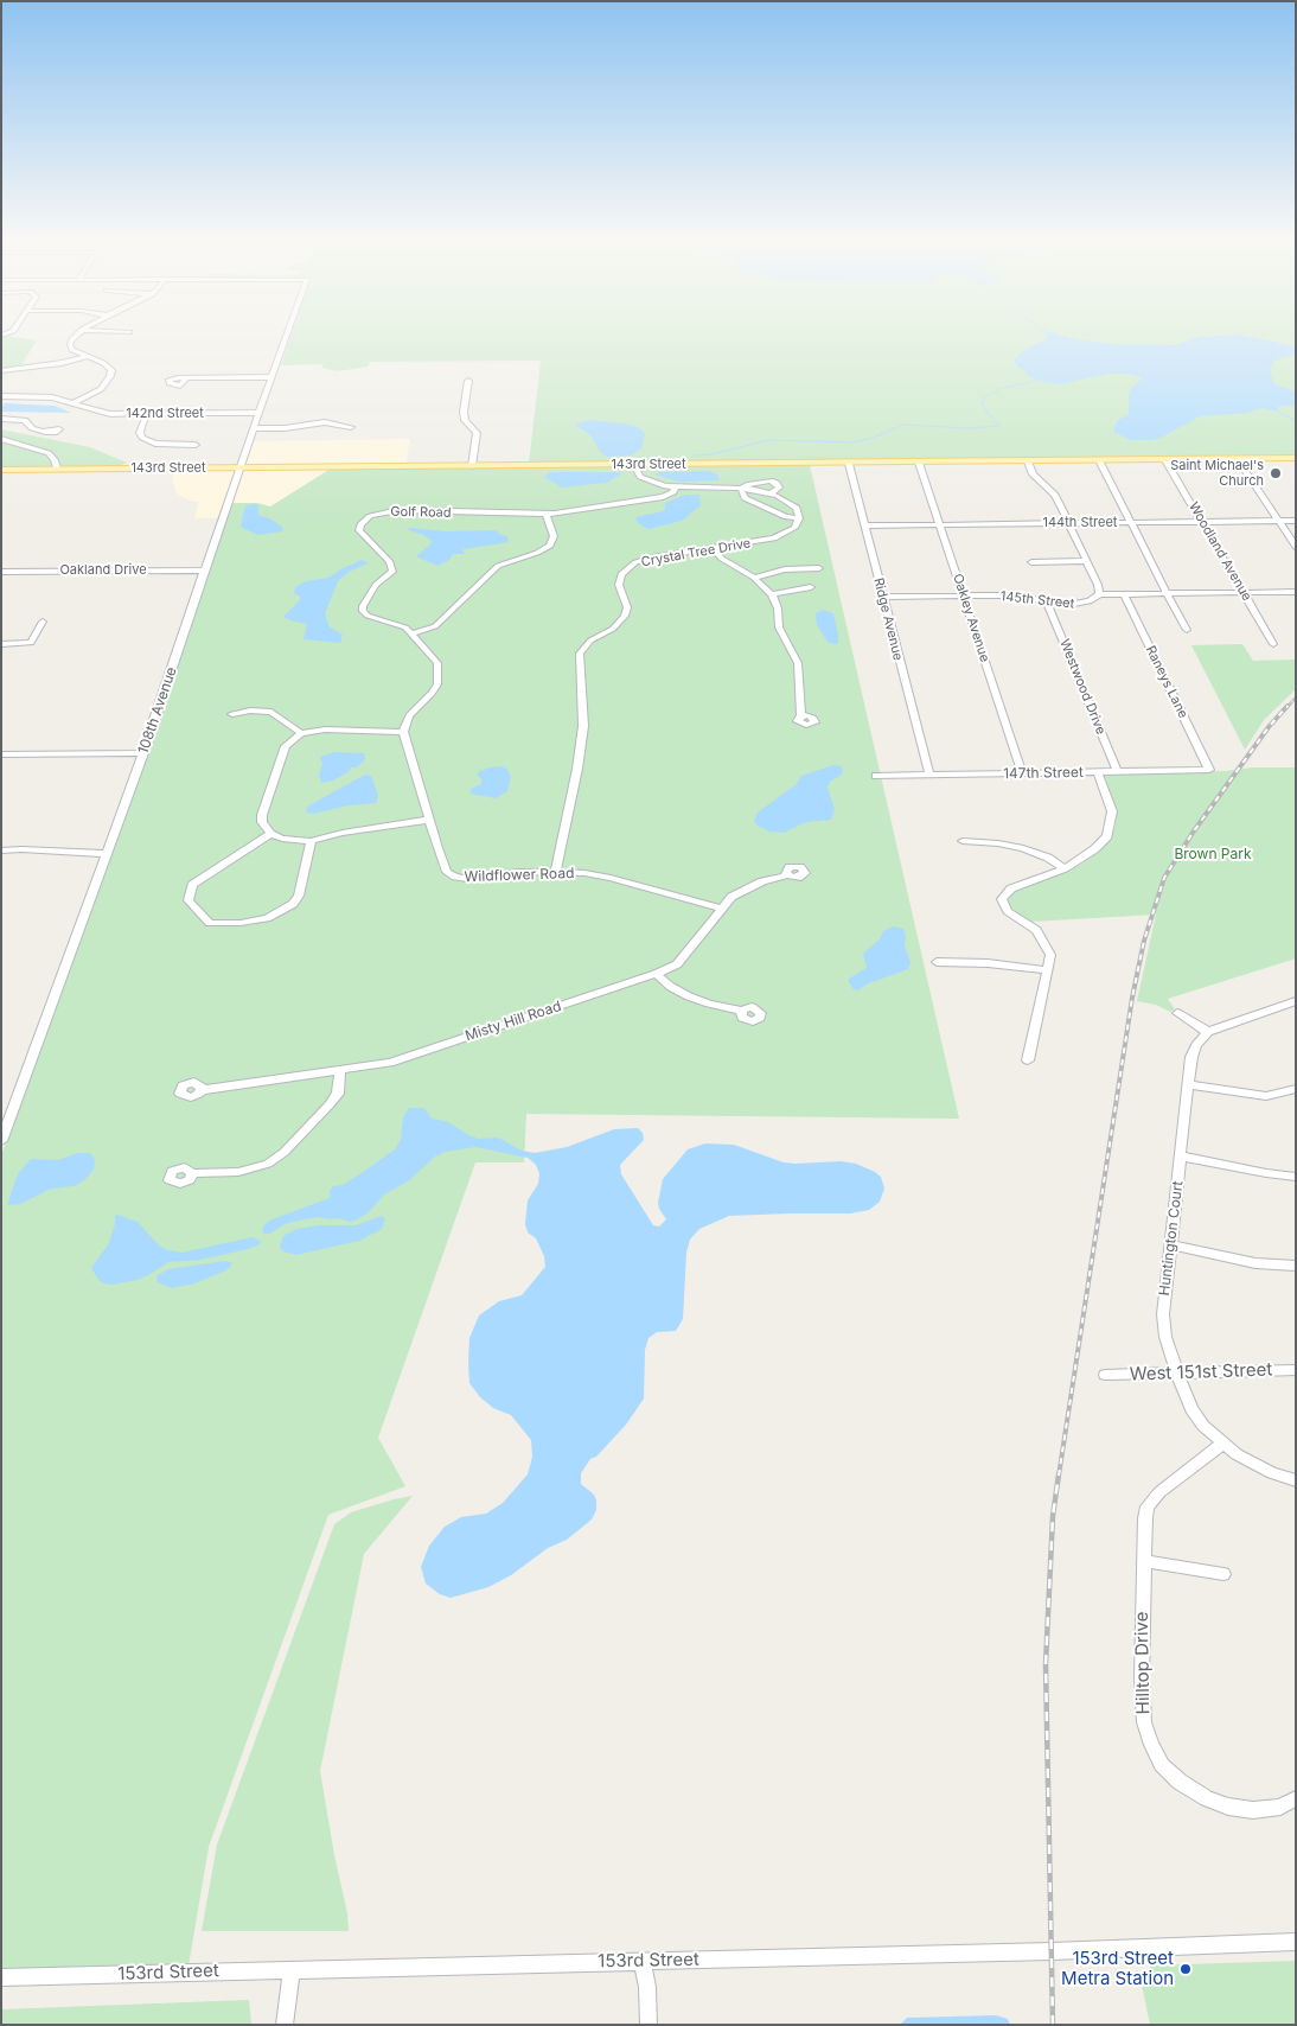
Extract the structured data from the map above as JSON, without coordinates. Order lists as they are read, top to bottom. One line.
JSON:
{"streets":{"main road":["143rd Street"],"street":["142nd Street","Golf Road","144th Street","Woodland Avenue","Crystal Tree Drive","Oakland Drive","145th Street","Oakley Avenue","Ridge Avenue","Raneys Lane","Westwood Drive","108th Avenue","147th Street","Wildflower Road","Misty Hill Road","Huntington Court","West 151st Street","Hilltop Drive","153rd Street"]},"crossings":[["142nd Street","108th Avenue"],["143rd Street","Woodland Avenue"],["143rd Street","Oakley Avenue"],["143rd Street","Ridge Avenue"],["143rd Street","108th Avenue"],["144th Street","Woodland Avenue"],["144th Street","Oakley Avenue"],["144th Street","Ridge Avenue"],["Woodland Avenue","145th Street"],["Crystal Tree Drive","Wildflower Road"],["Oakland Drive","108th Avenue"],["145th Street","Oakley Avenue"],["145th Street","Ridge Avenue"],["145th Street","Raneys Lane"],["145th Street","Westwood Drive"],["Oakley Avenue","147th Street"],["Ridge Avenue","147th Street"],["Raneys Lane","147th Street"],["Westwood Drive","147th Street"],["Wildflower Road","Misty Hill Road"],["Huntington Court","West 151st Street"],["Huntington Court","Hilltop Drive"]],"parks":["Brown Park"],"places":["Saint Michael's Church","153rd Street Metra Station"]}
